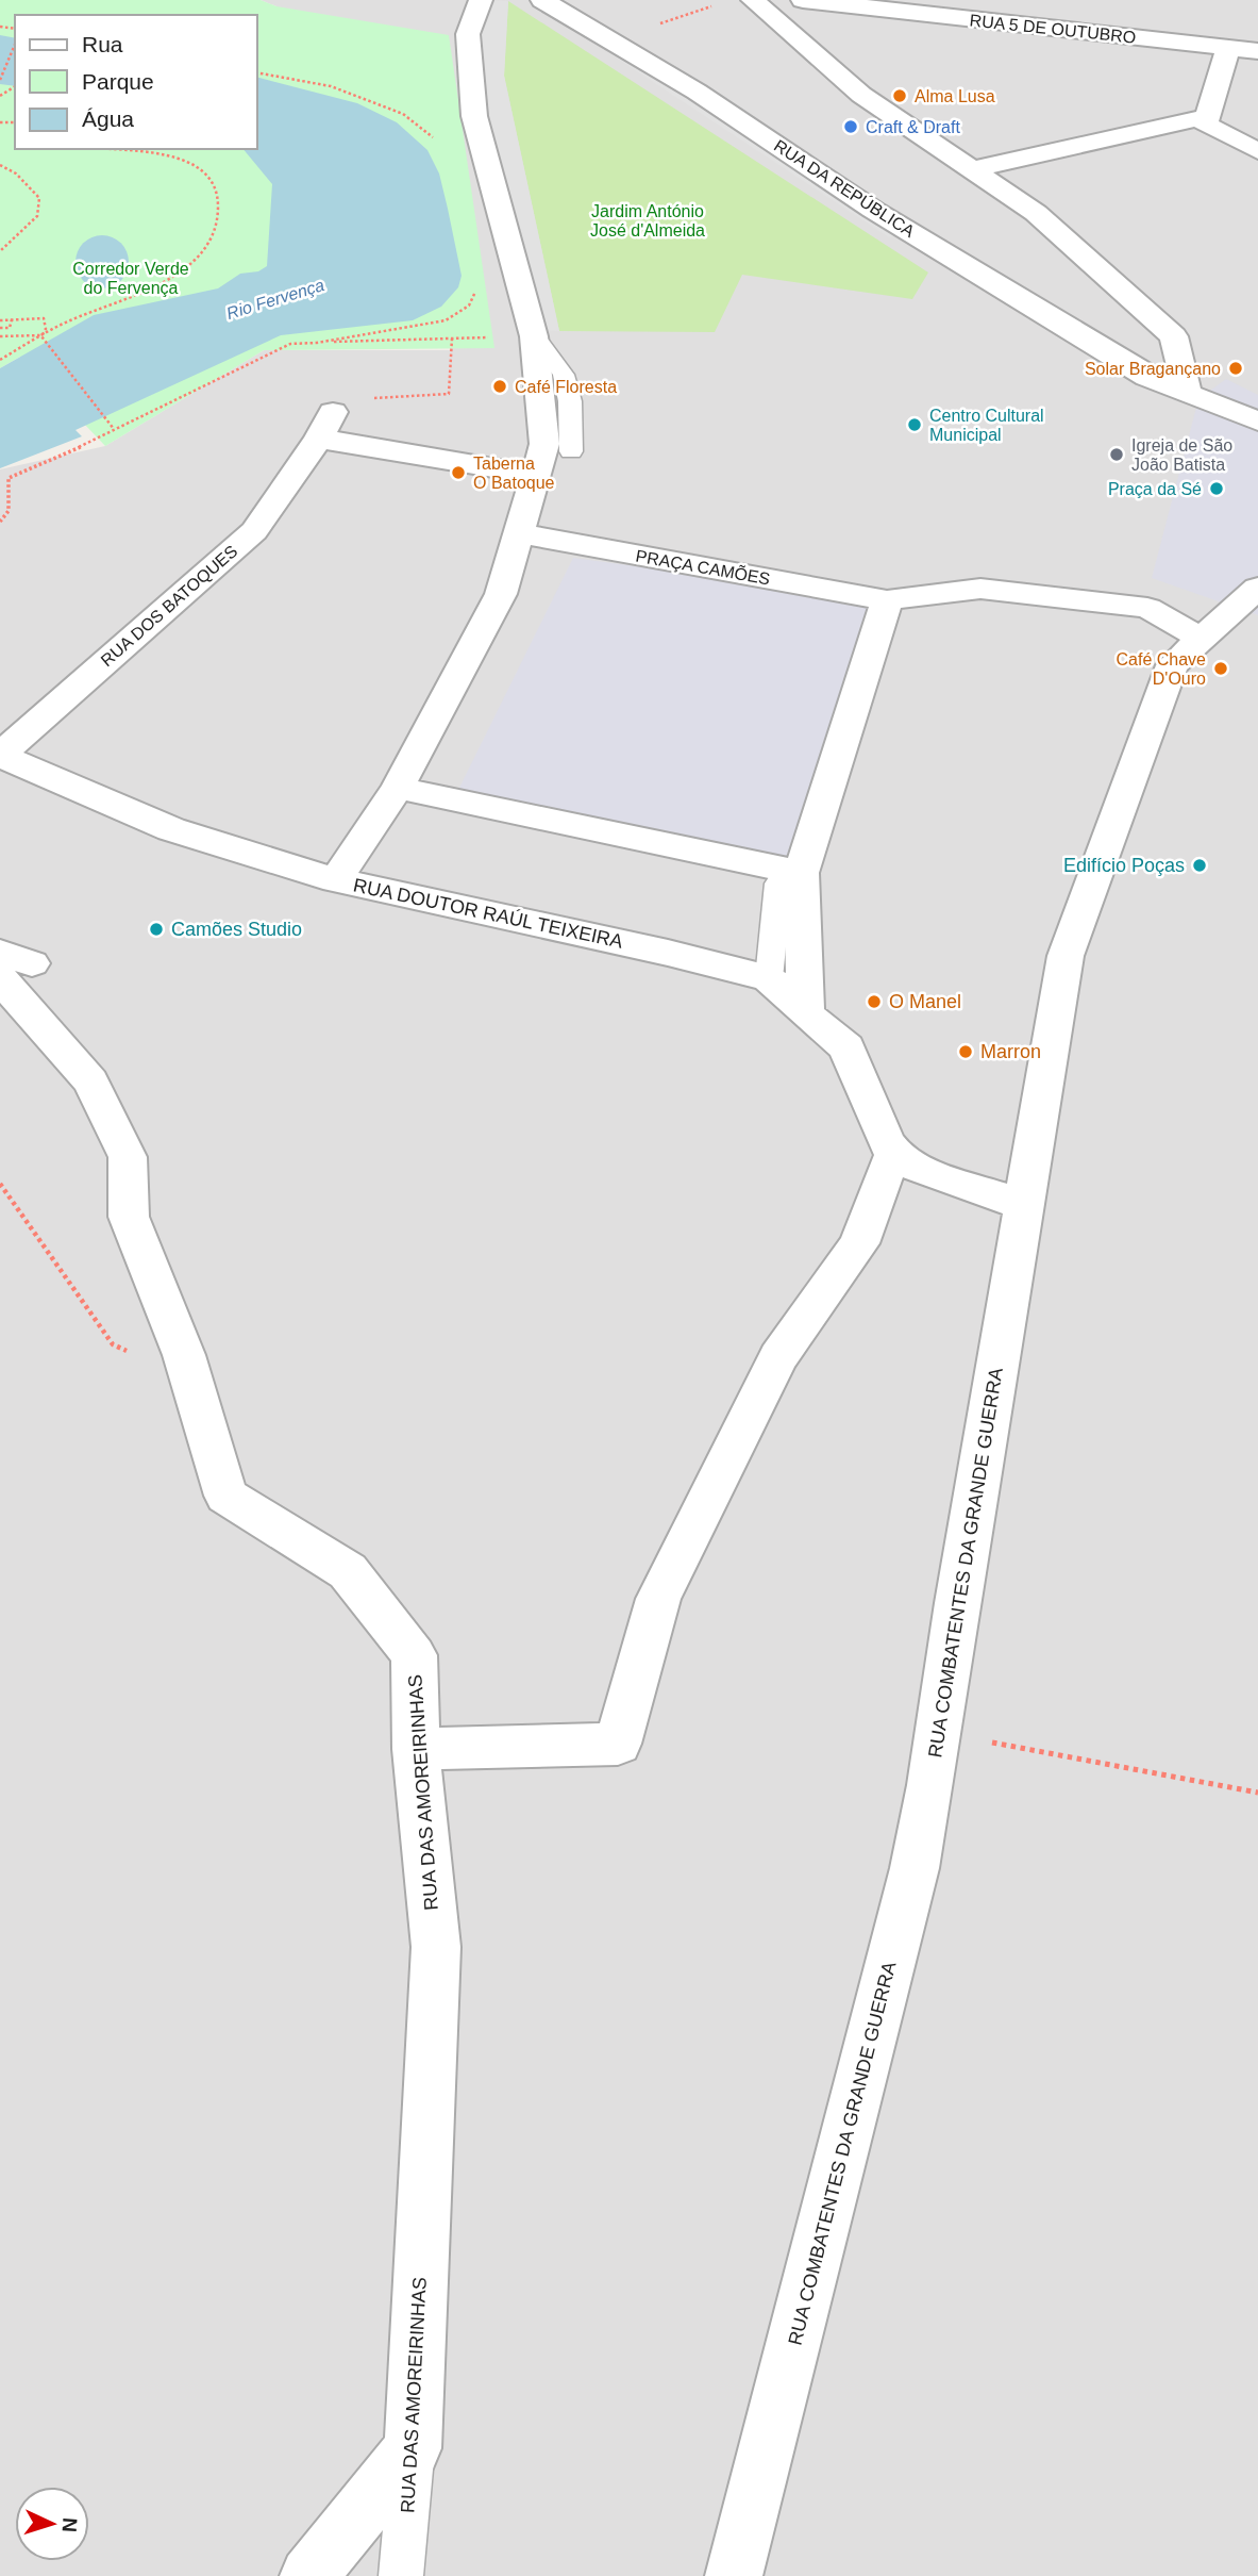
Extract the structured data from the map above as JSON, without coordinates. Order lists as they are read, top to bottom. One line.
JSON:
{"streets":{"street":["RUA 5 DE OUTUBRO","RUA DA REPÚBLICA","PRAÇA CAMÕES","RUA DOS BATOQUES","RUA DOUTOR RAÚL TEIXEIRA","RUA COMBATENTES DA GRANDE GUERRA","RUA DAS AMOREIRINHAS"]},"crossings":[["PRAÇA CAMÕES","RUA DOUTOR RAÚL TEIXEIRA"],["PRAÇA CAMÕES","RUA COMBATENTES DA GRANDE GUERRA"]],"water":["Rio Fervença"],"parks":["Jardim António José d'Almeida","Corredor Verde do Fervença"],"places":["Alma Lusa","Craft & Draft","Solar Bragançano","Café Floresta","Centro Cultural Municipal","Igreja de São João Batista","Taberna O Batoque","Praça da Sé","Café Chave D'Ouro","Edifício Poças","Camões Studio","O Manel","Marron"],"legend":["Rua","Parque","Água"],"north":"right"}
